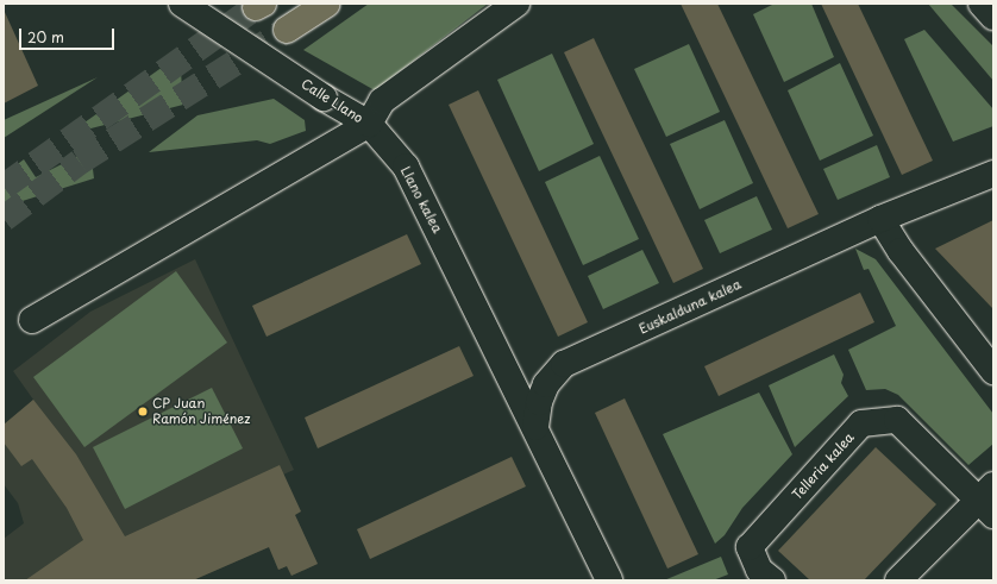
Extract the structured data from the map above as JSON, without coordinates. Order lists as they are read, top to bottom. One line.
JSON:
{"streets":{"street":["Calle Llano","Llano kalea","Euskalduna kalea","Telleria kalea"]},"crossings":[["Calle Llano","Llano kalea"],["Llano kalea","Euskalduna kalea"]],"places":["CP Juan Ramón Jiménez"],"scale_bar":"20 m"}
